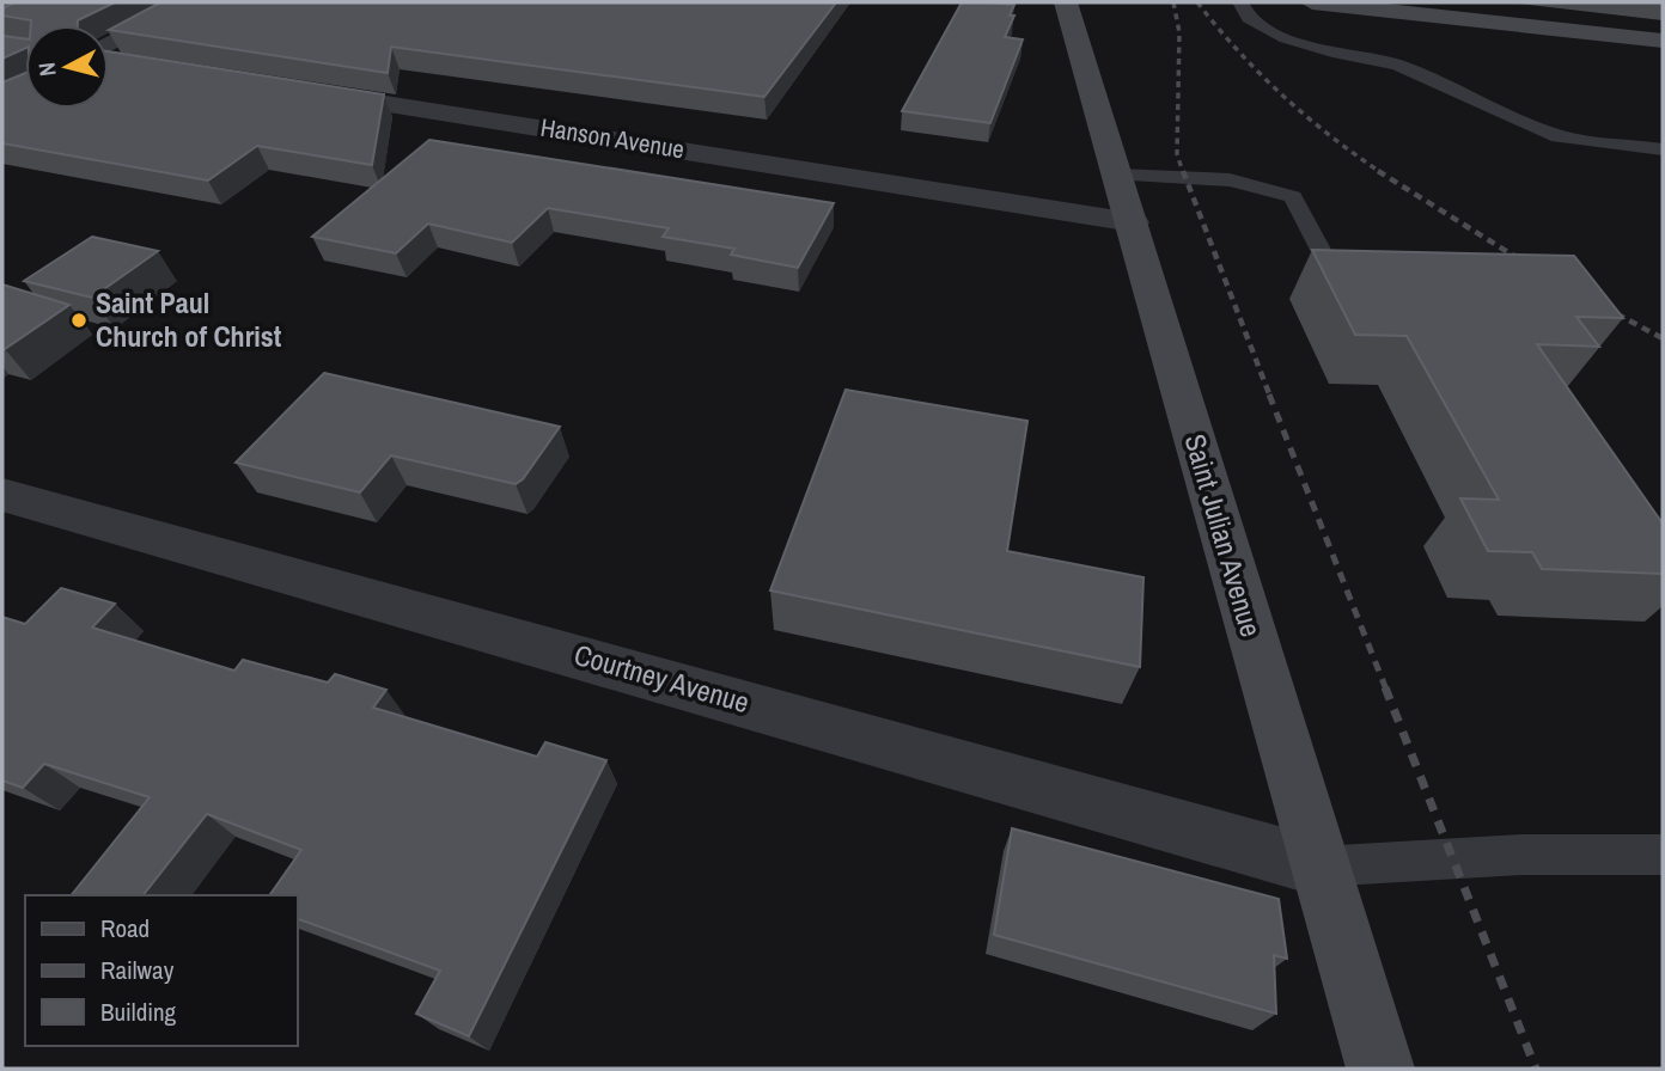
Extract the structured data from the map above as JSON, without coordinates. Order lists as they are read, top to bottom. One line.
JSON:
{"streets":{"street":["Hanson Avenue","Saint Julian Avenue","Courtney Avenue"]},"crossings":[["Hanson Avenue","Saint Julian Avenue"],["Saint Julian Avenue","Courtney Avenue"]],"places":["Saint Paul Church of Christ"],"legend":["Road","Railway","Building"],"north":"left"}
